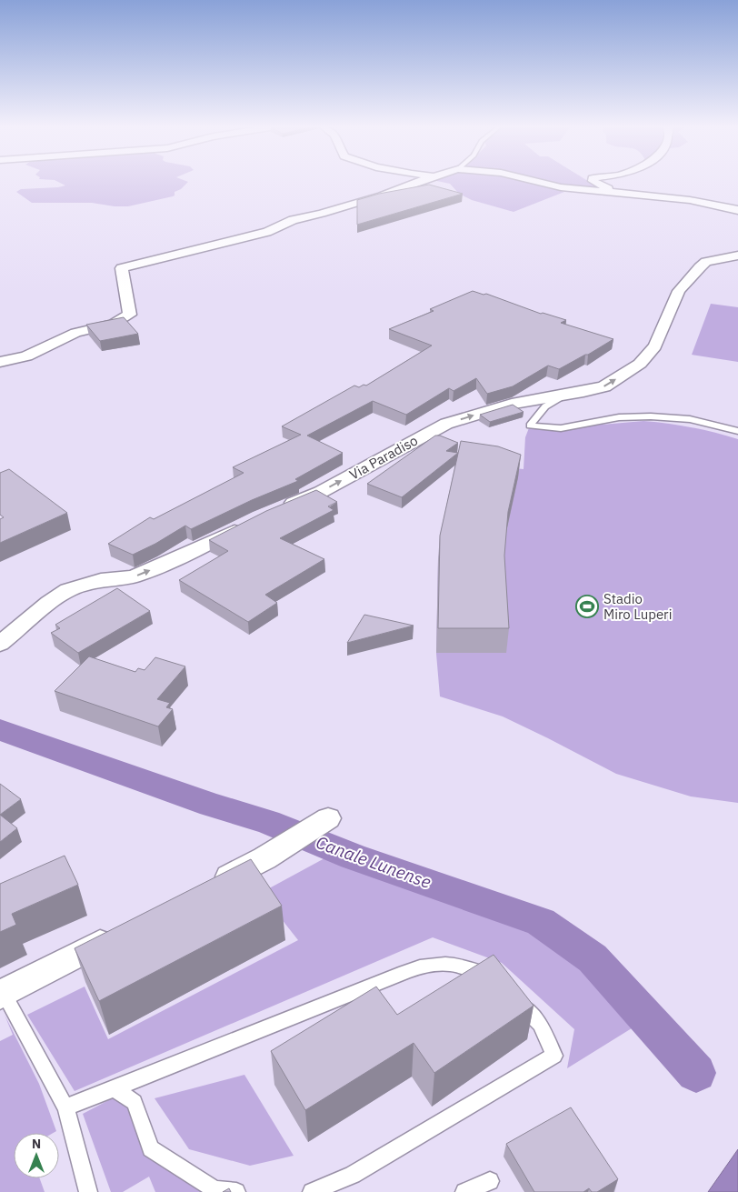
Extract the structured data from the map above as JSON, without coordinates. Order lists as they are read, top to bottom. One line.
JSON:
{"streets":{"street":["Via Paradiso"]},"one_way":["Via Paradiso"],"water":["Canale Lunense"],"places":{"sports":["Stadio Miro Luperi"]},"north":"top"}
